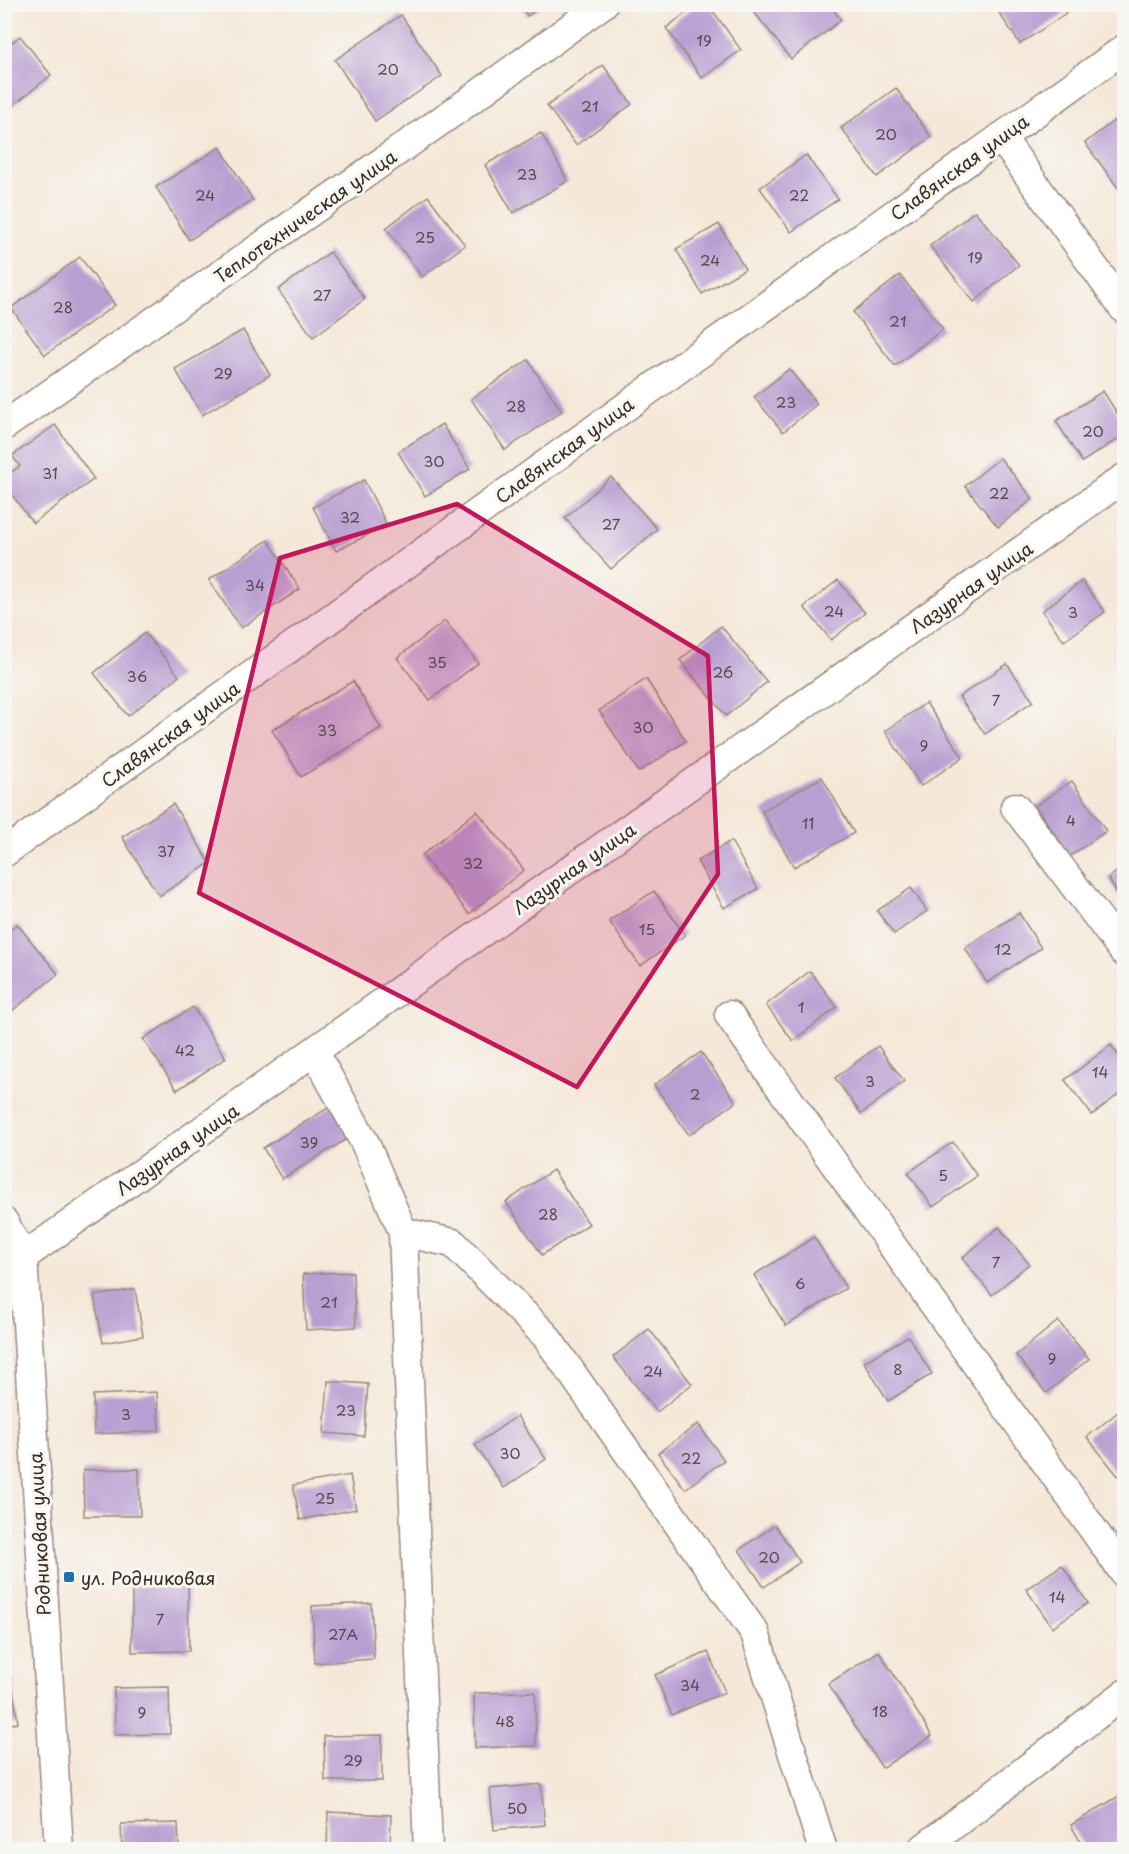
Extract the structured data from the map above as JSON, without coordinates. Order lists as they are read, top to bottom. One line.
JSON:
{"streets":{"street":["Славянская улица","Теплотехническая улица","Лазурная улица","Родниковая улица"]},"crossings":[["Лазурная улица","Родниковая улица"]],"places":{"transit":["ул. Родниковая"]},"house_numbers":["19","20","21","20","23","24","22","25","19","24","27","28","21","29","23","28","20","30","31","22","32","27","34","24","3","35","26","36","7","30","33","9","4","11","37","32","15","12","1","42","14","3","2","39","5","28","7","6","21","9","8","24","23","3","30","22","25","20","14","7","27А","34","18","9","48","29","50"]}
